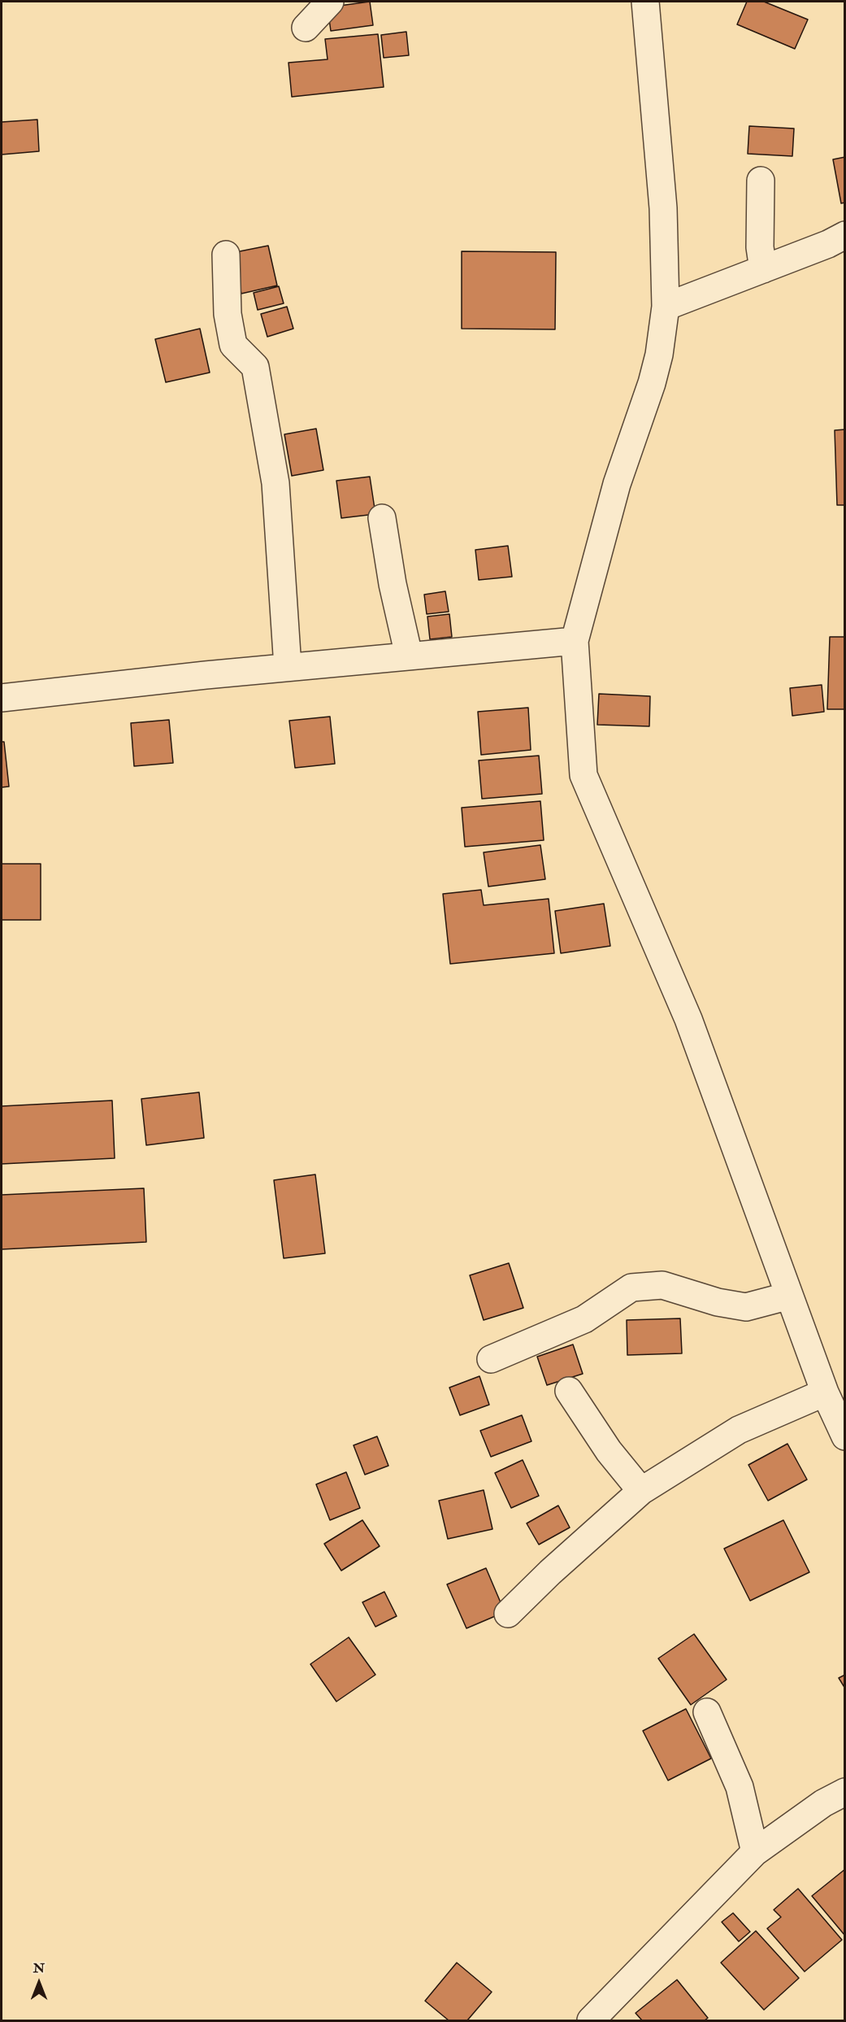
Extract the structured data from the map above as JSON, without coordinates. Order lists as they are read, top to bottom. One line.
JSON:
{"north":"top"}
